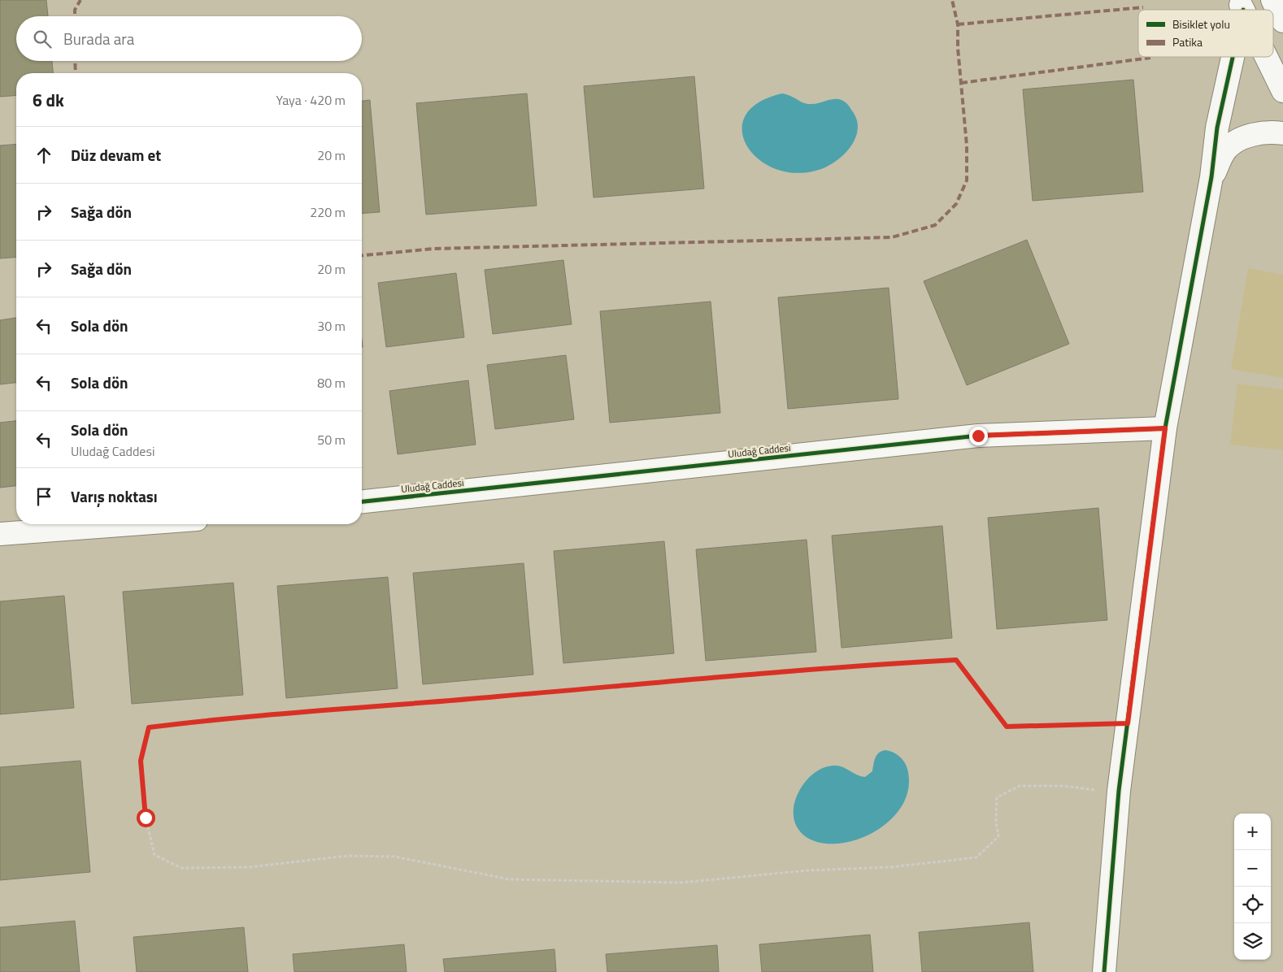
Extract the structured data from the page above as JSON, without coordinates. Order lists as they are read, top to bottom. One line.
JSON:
{"streets":{"street":["Uludağ Caddesi"]},"legend":["Bisiklet yolu","Patika"],"page":{"search":"Burada ara","heading":["6 dk","Yaya · 420 m"],"list":[["Düz devam et","20 m"],["Sağa dön","220 m"],["Sağa dön","20 m"],["Sola dön","30 m"],["Sola dön","80 m"],["Sola dön","Uludağ Caddesi","50 m"],"Varış noktası"],"map_buttons":["+","−"]}}
